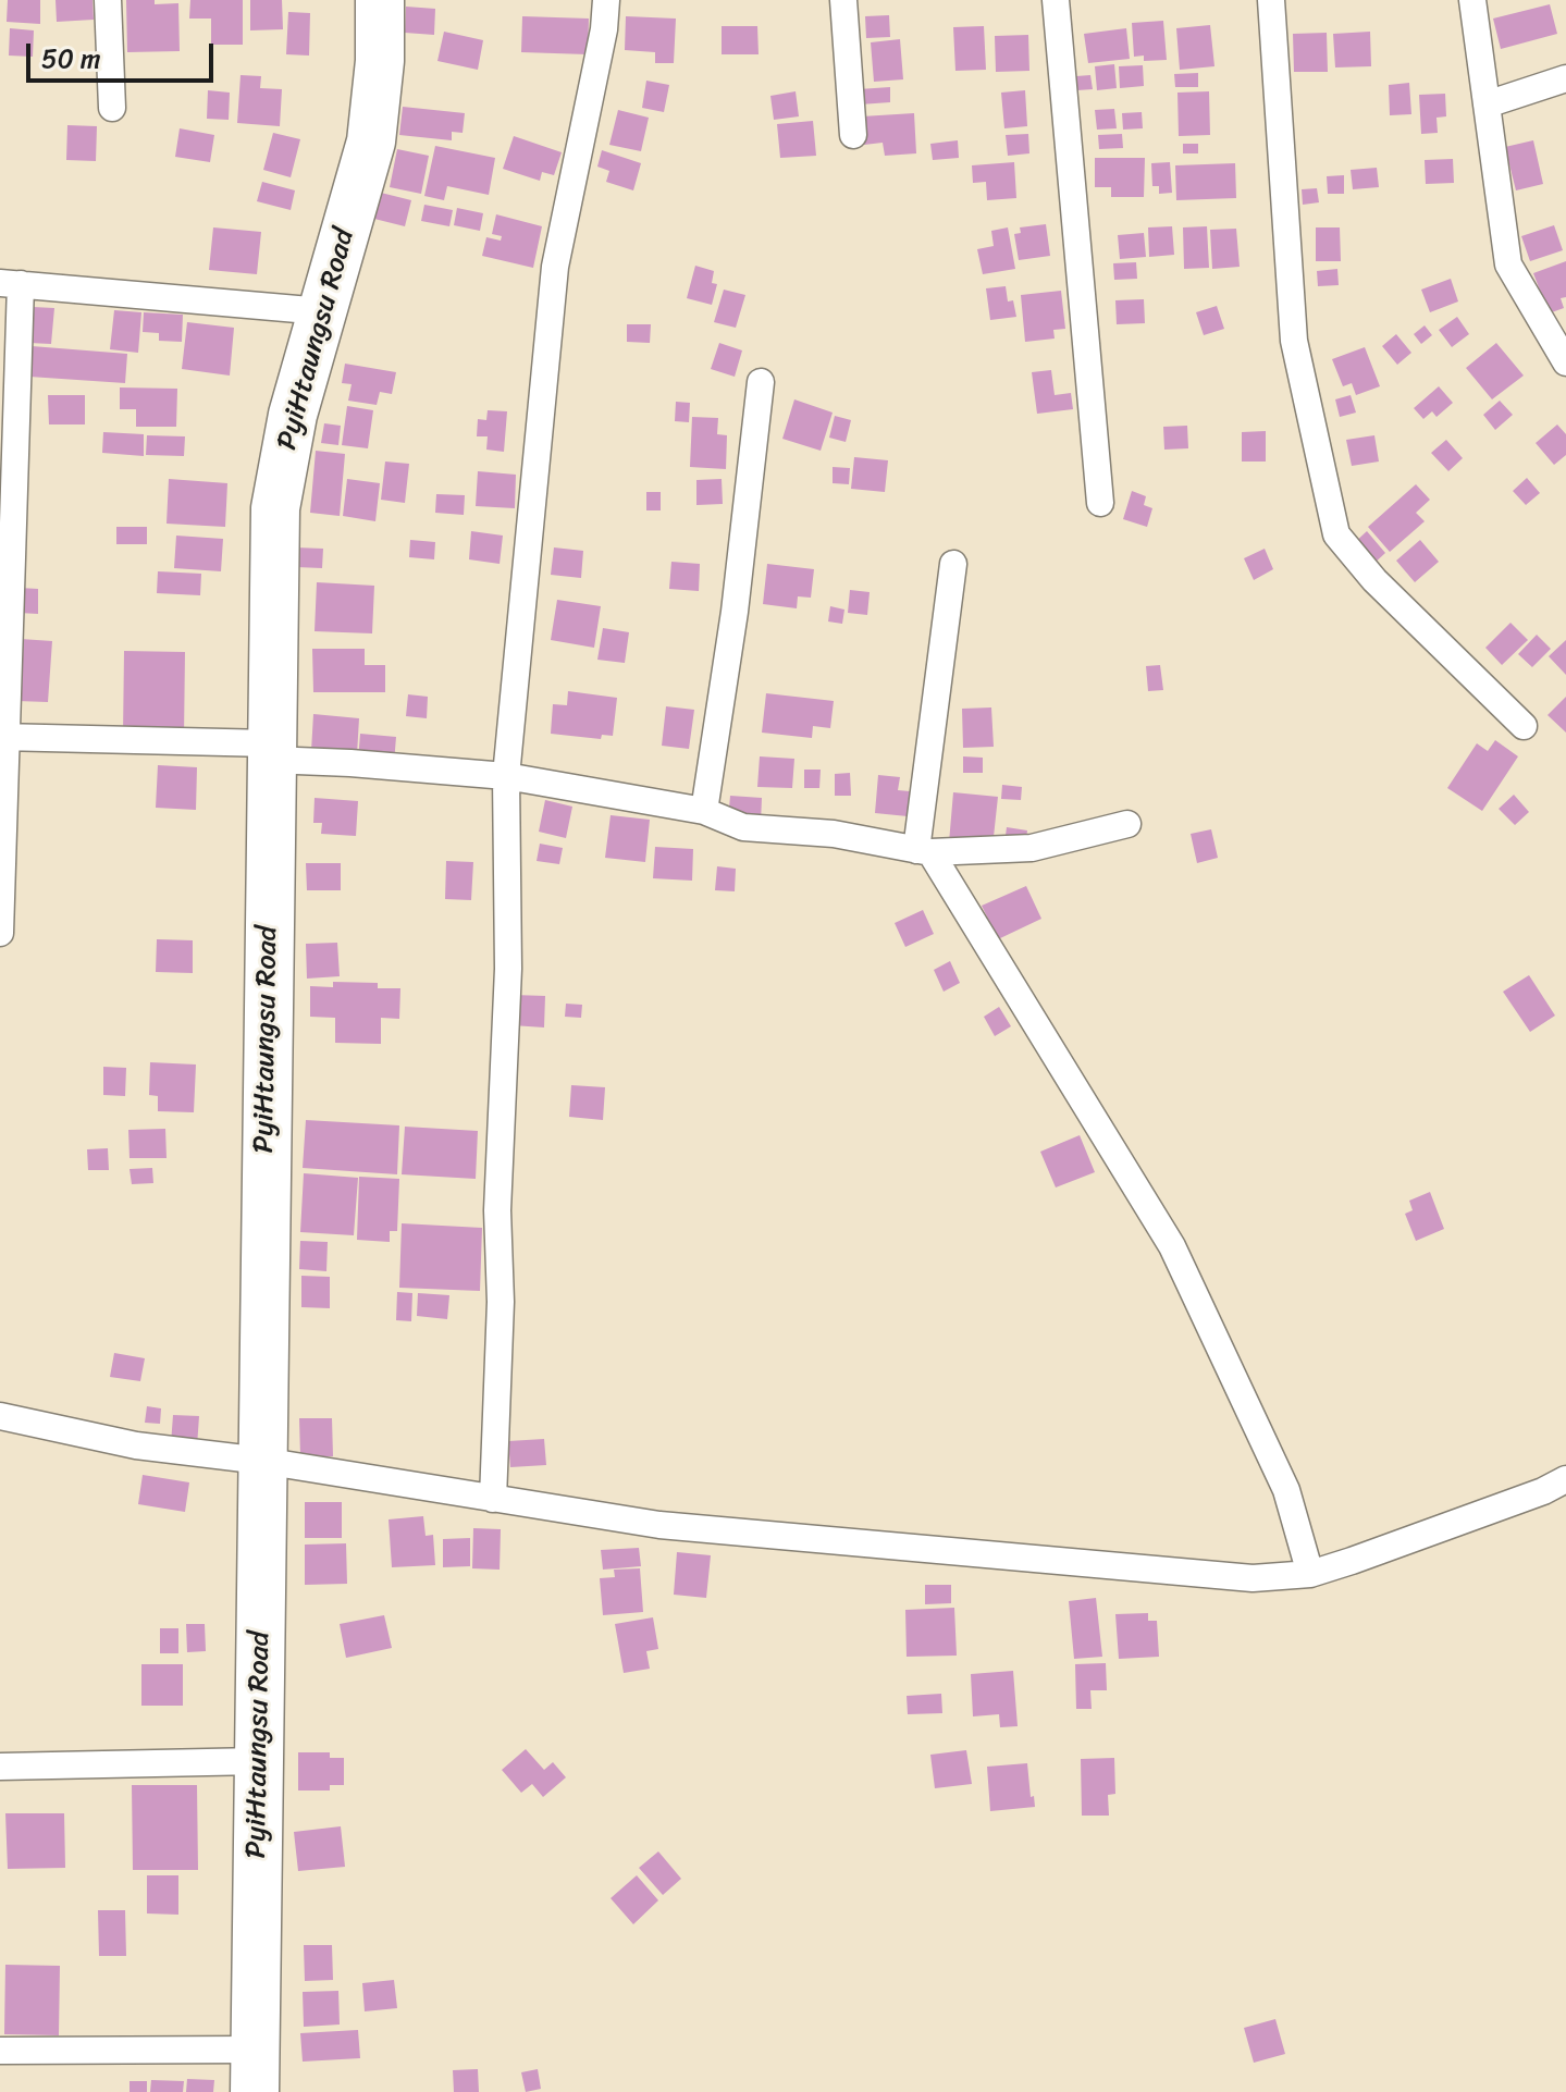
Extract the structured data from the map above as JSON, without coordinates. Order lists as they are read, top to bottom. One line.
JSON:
{"streets":{"highway":["PyiHtaungsu Road"]},"scale_bar":"50 m"}
